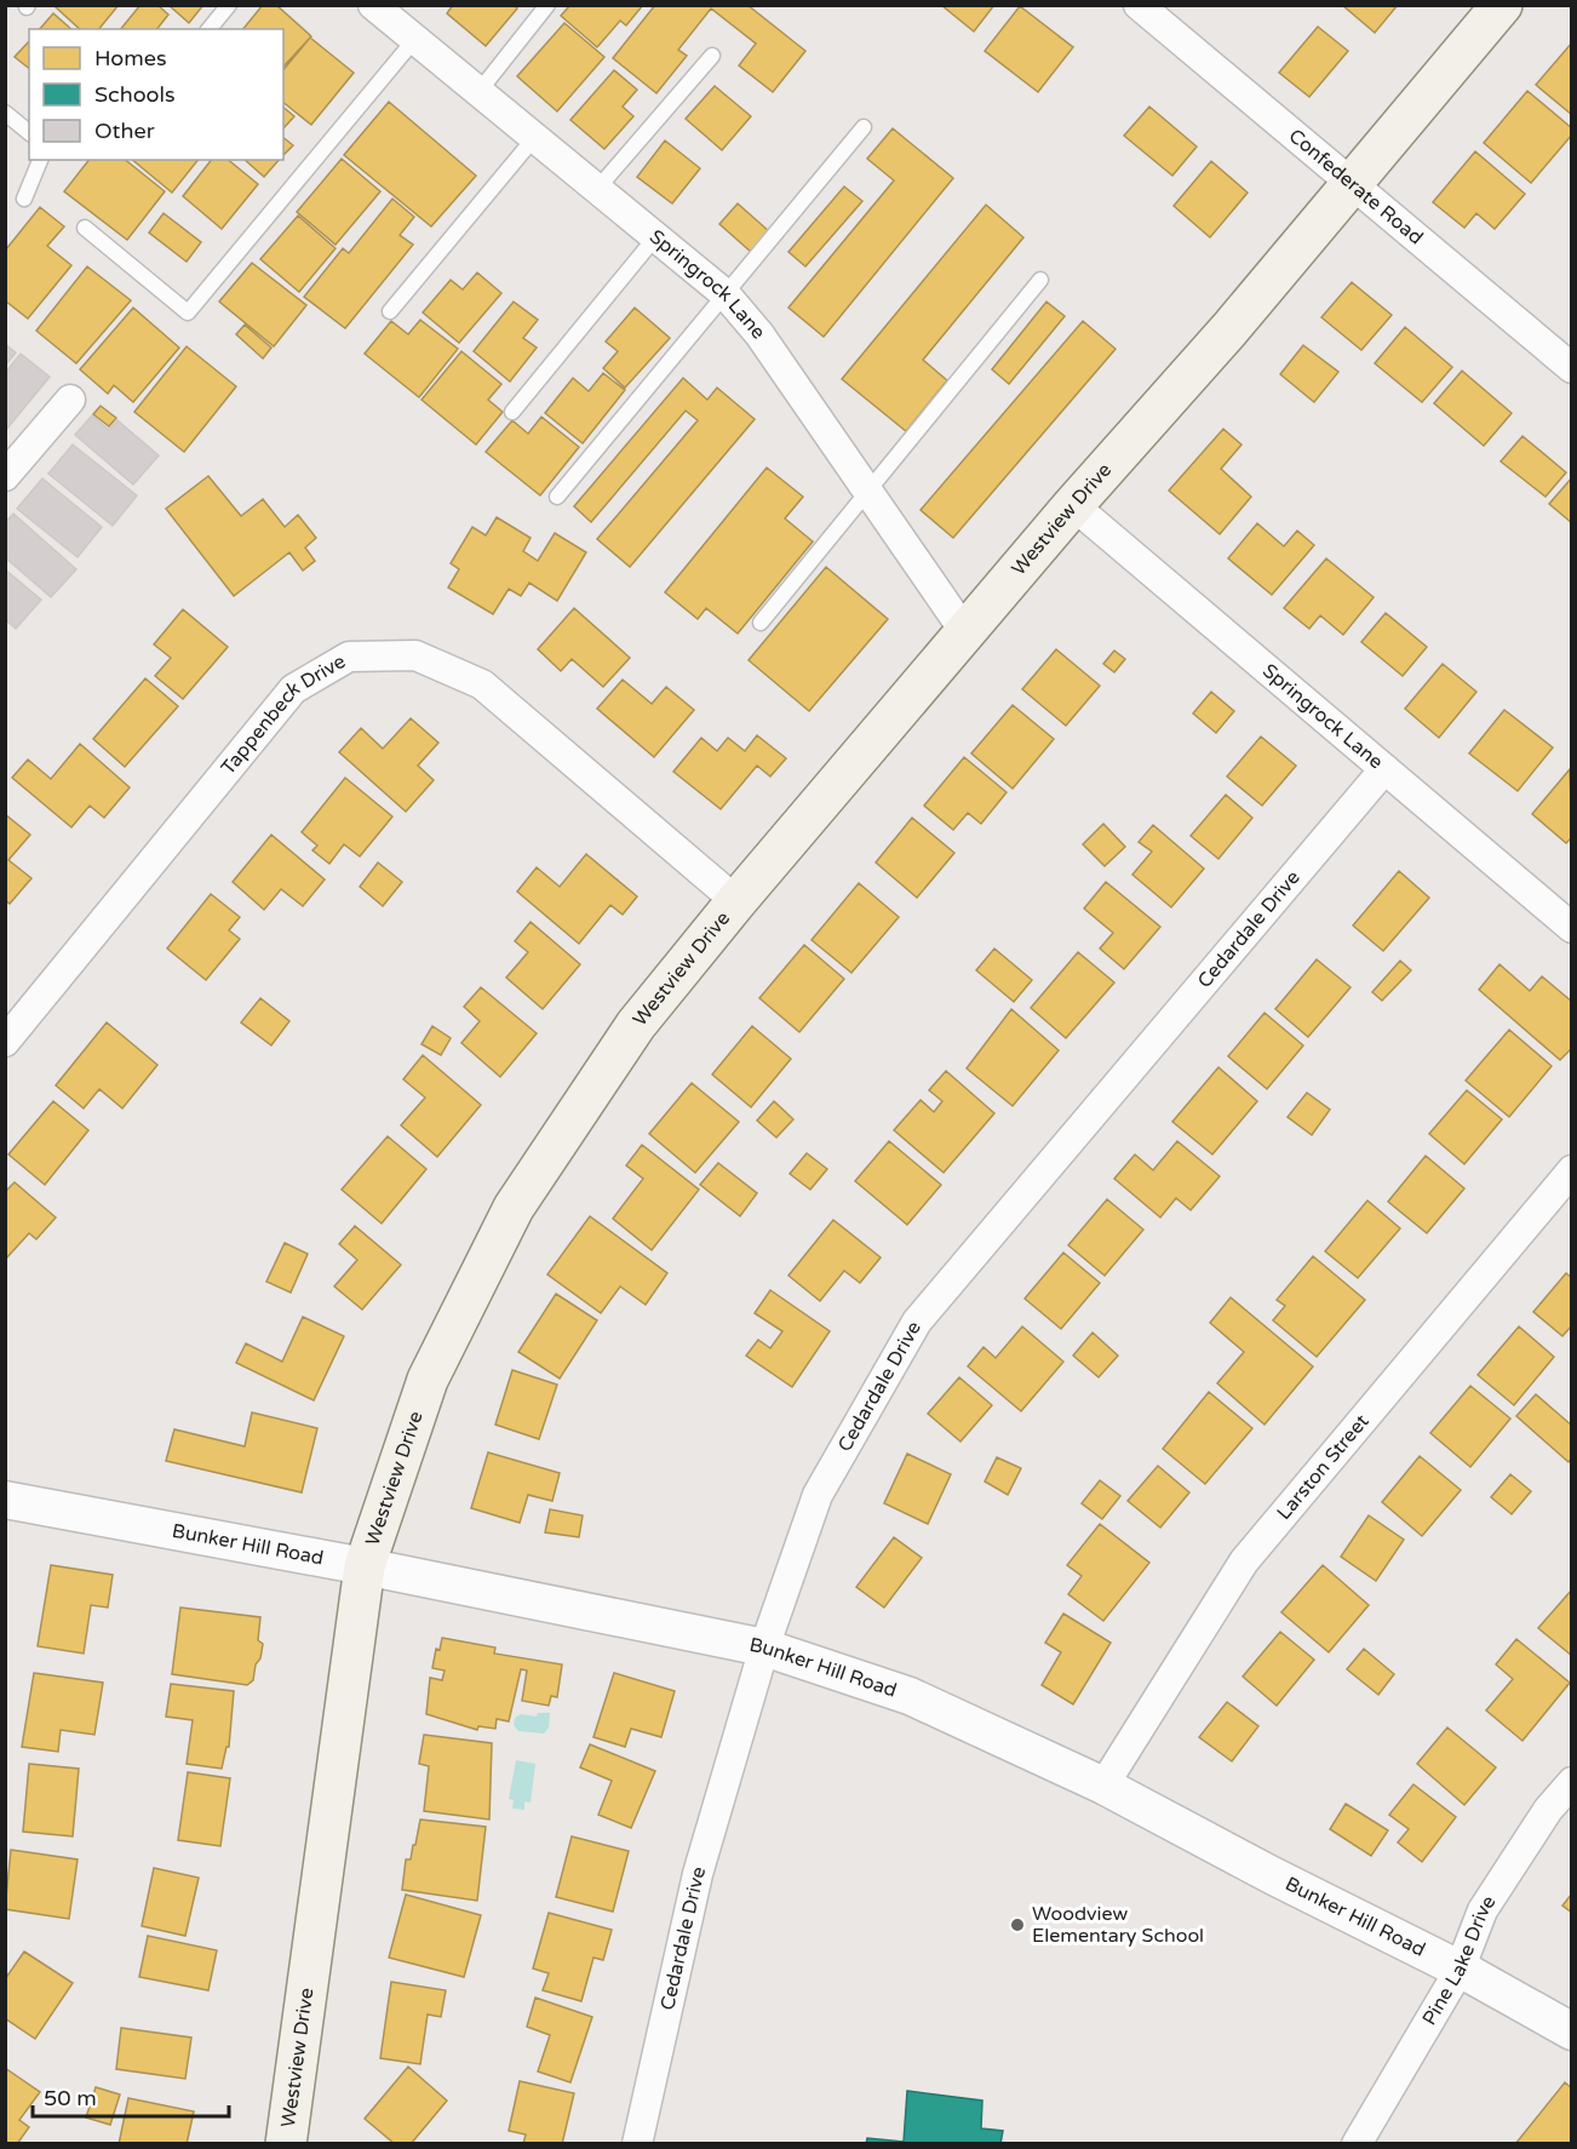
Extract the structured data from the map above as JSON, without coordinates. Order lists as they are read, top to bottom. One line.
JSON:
{"streets":{"main road":["Westview Drive"],"street":["Confederate Road","Springrock Lane","Tappenbeck Drive","Cedardale Drive","Larston Street","Bunker Hill Road","Pine Lake Drive"]},"crossings":[["Confederate Road","Westview Drive"],["Springrock Lane","Westview Drive"],["Springrock Lane","Cedardale Drive"],["Westview Drive","Tappenbeck Drive"],["Westview Drive","Bunker Hill Road"],["Cedardale Drive","Bunker Hill Road"],["Larston Street","Bunker Hill Road"],["Bunker Hill Road","Pine Lake Drive"]],"places":["Woodview Elementary School"],"legend":["Homes","Schools","Other"],"scale_bar":"50 m"}
